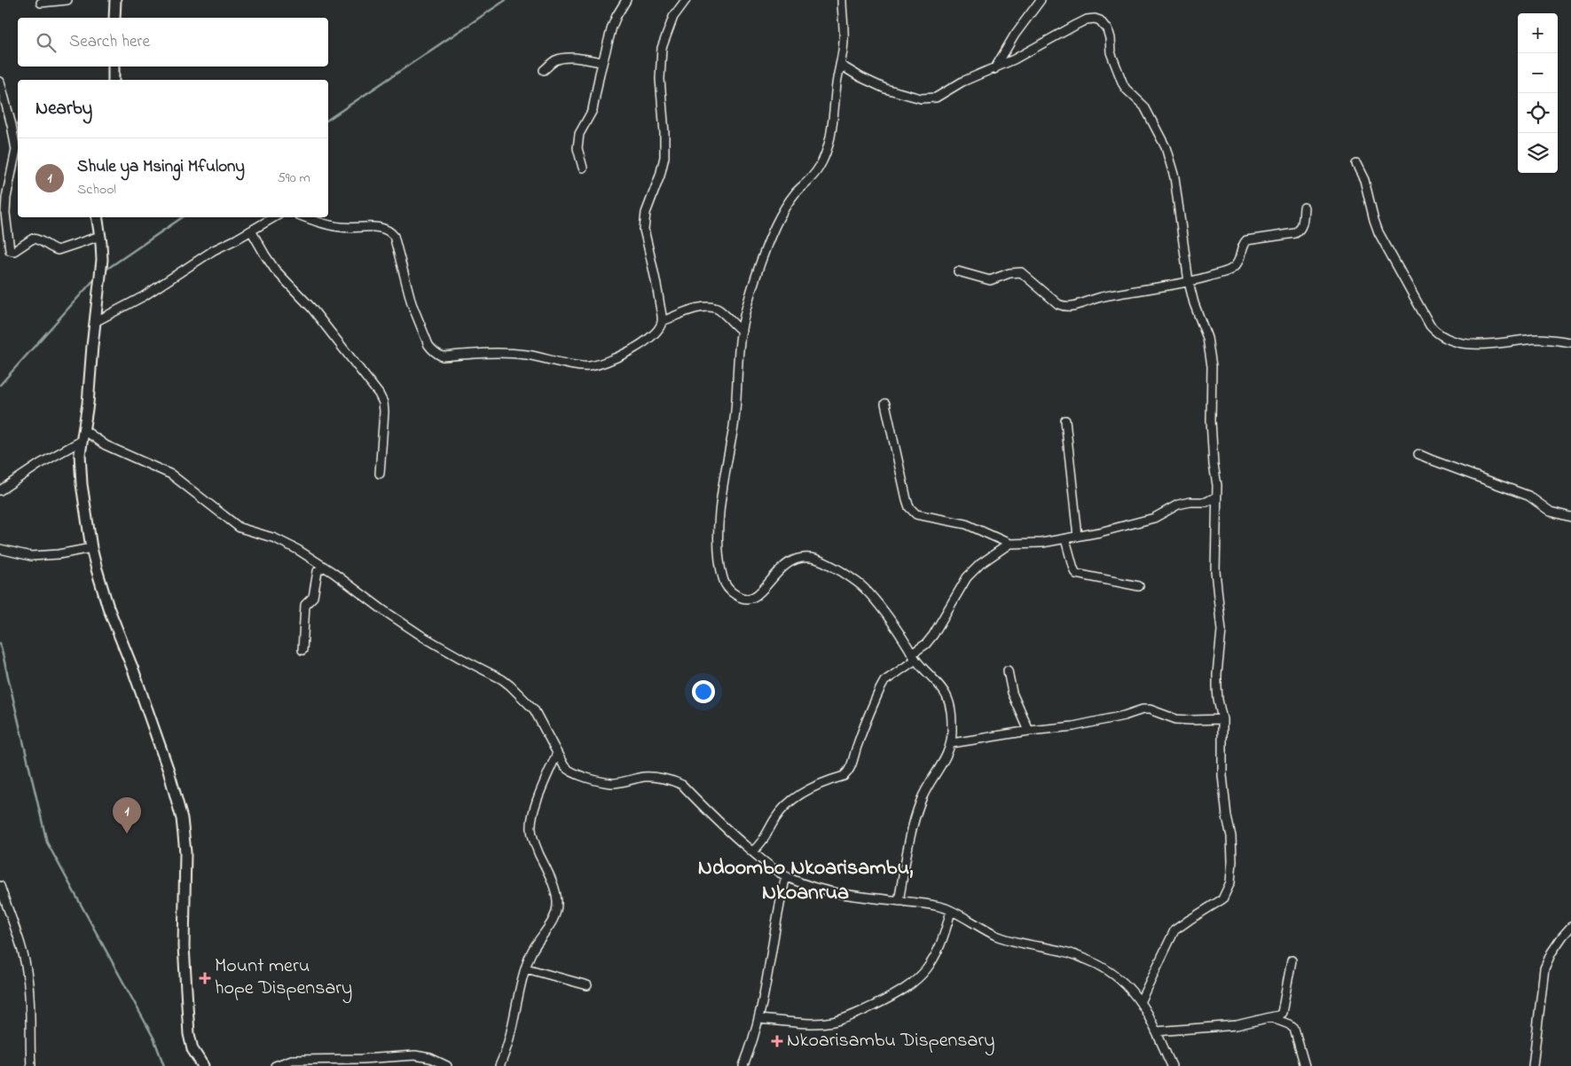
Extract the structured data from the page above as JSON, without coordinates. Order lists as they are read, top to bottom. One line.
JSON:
{"districts":["Ndoombo Nkoarisambu, Nkoanrua"],"places":{"health":["Mount meru hope Dispensary","Nkoarisambu Dispensary"]},"page":{"map_buttons":["+","−"],"search":"Search here","heading":"Nearby","list":[{"mark":"1","name":"Shule ya Msingi Mfulony","note":"School","value":"590 m"}],"pins":"1"}}
